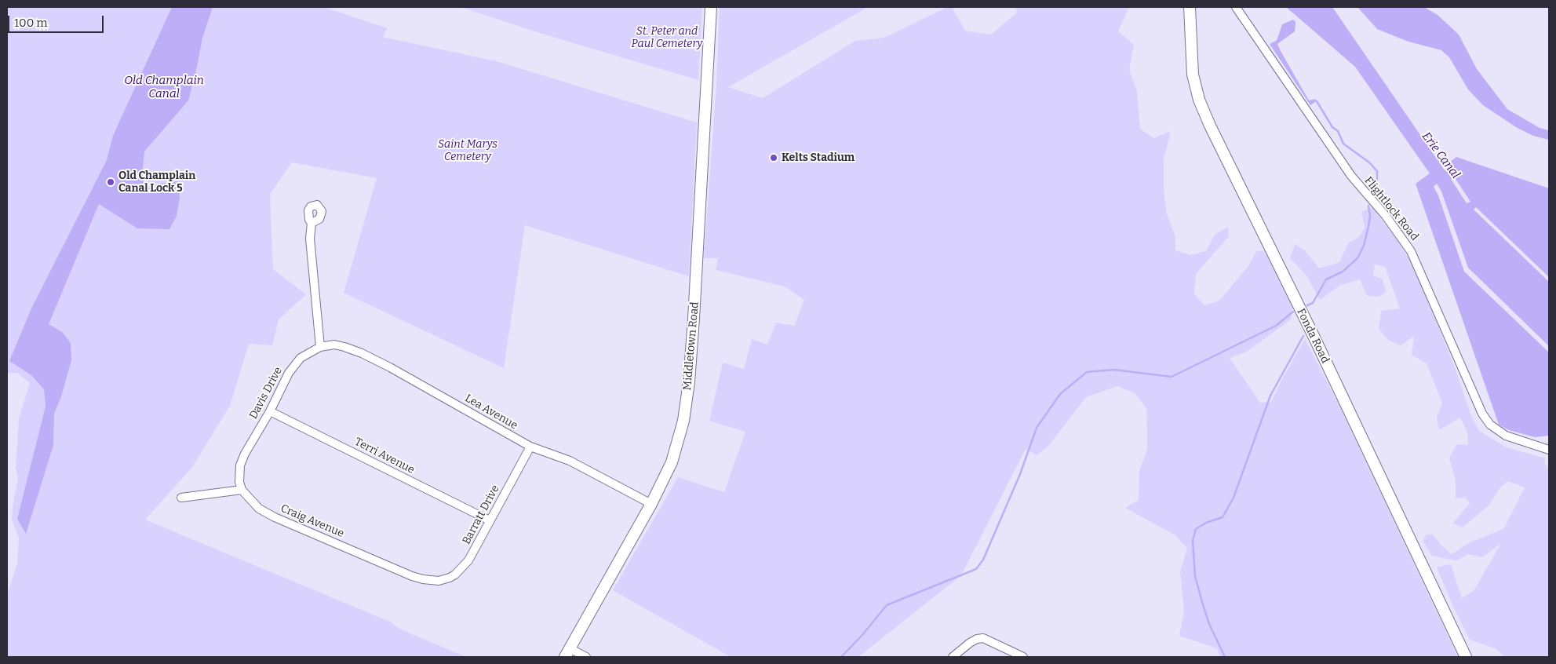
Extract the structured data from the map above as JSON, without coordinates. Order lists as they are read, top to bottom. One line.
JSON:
{"streets":{"street":["Flightlock Road","Fonda Road","Middletown Road","Davis Drive","Lea Avenue","Terri Avenue","Barratt Drive","Craig Avenue"]},"crossings":[["Middletown Road","Lea Avenue"],["Davis Drive","Lea Avenue"],["Davis Drive","Terri Avenue"],["Davis Drive","Craig Avenue"],["Lea Avenue","Barratt Drive"],["Terri Avenue","Barratt Drive"],["Barratt Drive","Craig Avenue"]],"water":["Old Champlain Canal","Erie Canal"],"parks":["St. Peter and Paul Cemetery","Saint Marys Cemetery"],"places":["Kelts Stadium","Old Champlain Canal Lock 5"],"scale_bar":"100 m"}
